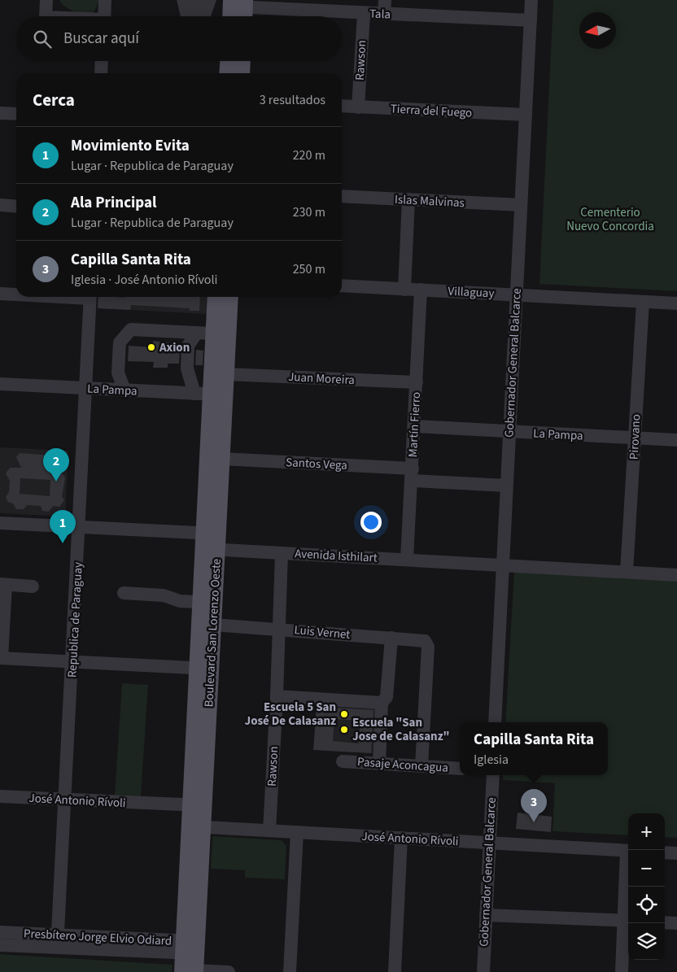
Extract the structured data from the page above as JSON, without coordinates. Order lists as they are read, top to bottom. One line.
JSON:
{"streets":{"main road":["Boulevard San Lorenzo Oeste"],"street":["Tala","Rawson","Tierra del Fuego","Islas Malvinas","Villaguay","Gobernador General Balcarce","Juan Moreira","La Pampa","Martín Fierro","Pirovano","Santos Vega","Avenida Isthilart","Republica de Paraguay","Luis Vernet","Pasaje Aconcagua","José Antonio Rívoli","Presbítero Jorge Elvio Odiard"]},"crossings":[["Tala","Rawson"],["Tala","Gobernador General Balcarce"],["Rawson","Tierra del Fuego"],["Rawson","Avenida Isthilart"],["Rawson","Luis Vernet"],["Rawson","José Antonio Rívoli"],["Tierra del Fuego","Gobernador General Balcarce"],["Islas Malvinas","Gobernador General Balcarce"],["Villaguay","Gobernador General Balcarce"],["Villaguay","Martín Fierro"],["Villaguay","Pirovano"],["Gobernador General Balcarce","La Pampa"],["Gobernador General Balcarce","Santos Vega"],["Gobernador General Balcarce","Avenida Isthilart"],["Gobernador General Balcarce","José Antonio Rívoli"],["Juan Moreira","Martín Fierro"],["Juan Moreira","Boulevard San Lorenzo Oeste"],["La Pampa","Martín Fierro"],["La Pampa","Pirovano"],["La Pampa","Republica de Paraguay"],["La Pampa","Boulevard San Lorenzo Oeste"],["Martín Fierro","Santos Vega"],["Martín Fierro","Avenida Isthilart"],["Pirovano","Avenida Isthilart"],["Santos Vega","Boulevard San Lorenzo Oeste"],["Avenida Isthilart","Boulevard San Lorenzo Oeste"],["Republica de Paraguay","José Antonio Rívoli"],["Republica de Paraguay","Presbítero Jorge Elvio Odiard"],["Luis Vernet","Boulevard San Lorenzo Oeste"],["Luis Vernet","Pasaje Aconcagua"],["Boulevard San Lorenzo Oeste","José Antonio Rívoli"],["Boulevard San Lorenzo Oeste","Presbítero Jorge Elvio Odiard"]],"parks":["Cementerio Nuevo Concordia"],"places":["Axion","Escuela 5 San José De Calasanz","Escuela \"San Jose de Calasanz\""],"north":"left","page":{"search":"Buscar aquí","heading":["Cerca","3 resultados"],"list":[{"mark":"1","name":"Movimiento Evita","note":"Lugar · Republica de Paraguay","value":"220 m"},{"mark":"2","name":"Ala Principal","note":"Lugar · Republica de Paraguay","value":"230 m"},{"mark":"3","name":"Capilla Santa Rita","note":"Iglesia · José Antonio Rívoli","value":"250 m"}],"pins":["2","1","3"],"popup":["Capilla Santa Rita","Iglesia"],"map_buttons":["+","−"]}}
